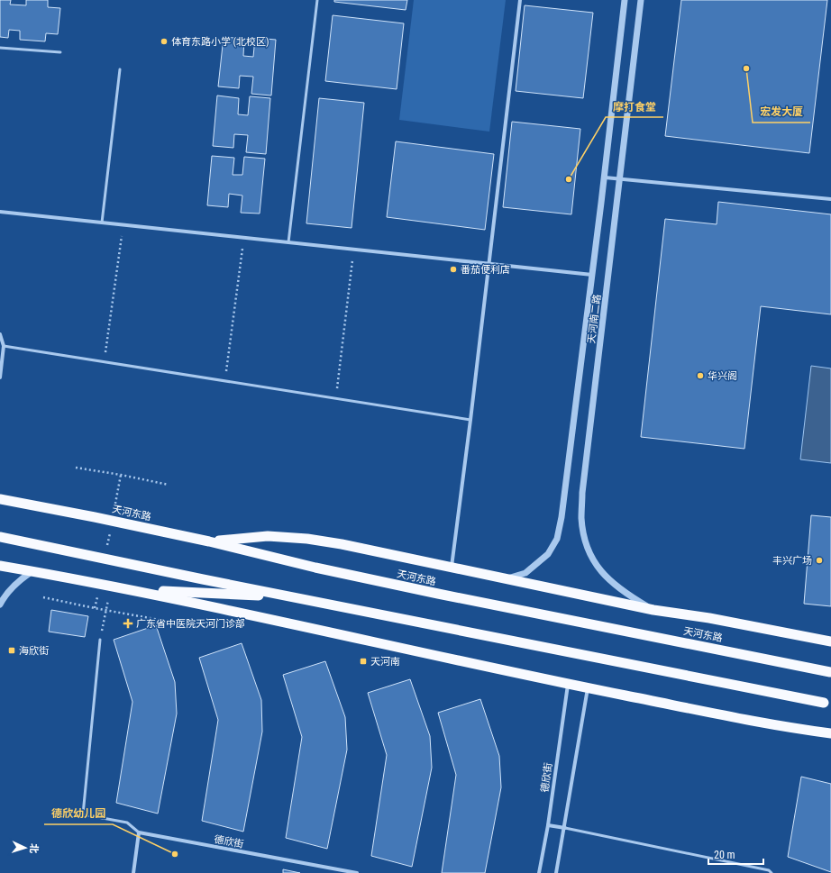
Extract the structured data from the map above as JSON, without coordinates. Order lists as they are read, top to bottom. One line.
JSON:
{"streets":{"highway":["天河东路"],"street":["天河南二路","德欣街"]},"places":{"other":["体育东路小学 (北校区)","宏发大厦","摩打食堂","番茄便利店","华兴阁","丰兴广场","德欣幼儿园"],"health":["广东省中医院天河门诊部"],"transit":["海欣街","天河南"]},"scale_bar":"20 m","north":"right"}
